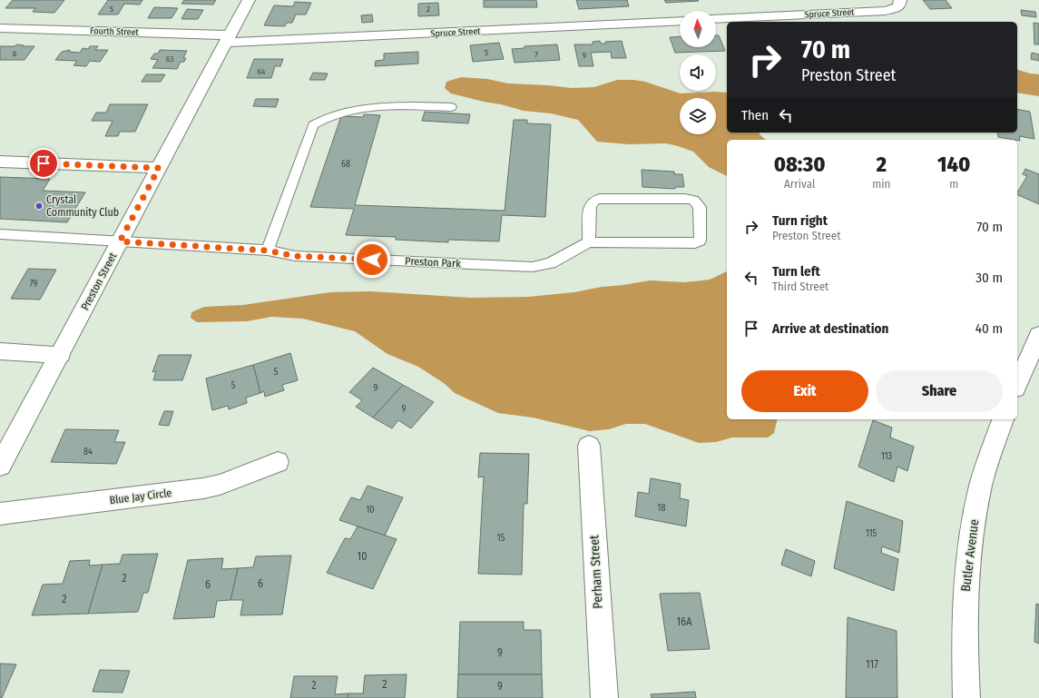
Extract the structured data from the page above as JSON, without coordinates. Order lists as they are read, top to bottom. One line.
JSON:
{"streets":{"street":["Spruce Street","Fourth Street","Preston Street","Blue Jay Circle","Butler Avenue","Perham Street"],"lane":["Preston Park"]},"crossings":[["Spruce Street","Fourth Street"],["Spruce Street","Preston Street"],["Fourth Street","Preston Street"],["Preston Park","Preston Street"]],"places":["Crystal Community Club"],"house_numbers":["5","2","5","8","7","9","63","64","68","79","5","5","9","9","84","113","18","10","115","15","10","2","6","6","2","16A","9","117","2","2","9"],"north":"top","page":{"turn":["70 m","Preston Street"],"then":"Then","eta":["08:30","Arrival","2","min","140","m"],"list":[{"name":"Turn right","note":"Preston Street","value":"70 m"},{"name":"Turn left","note":"Third Street","value":"30 m"},{"name":"Arrive at destination","value":"40 m"}],"buttons":["Exit","Share"]}}
